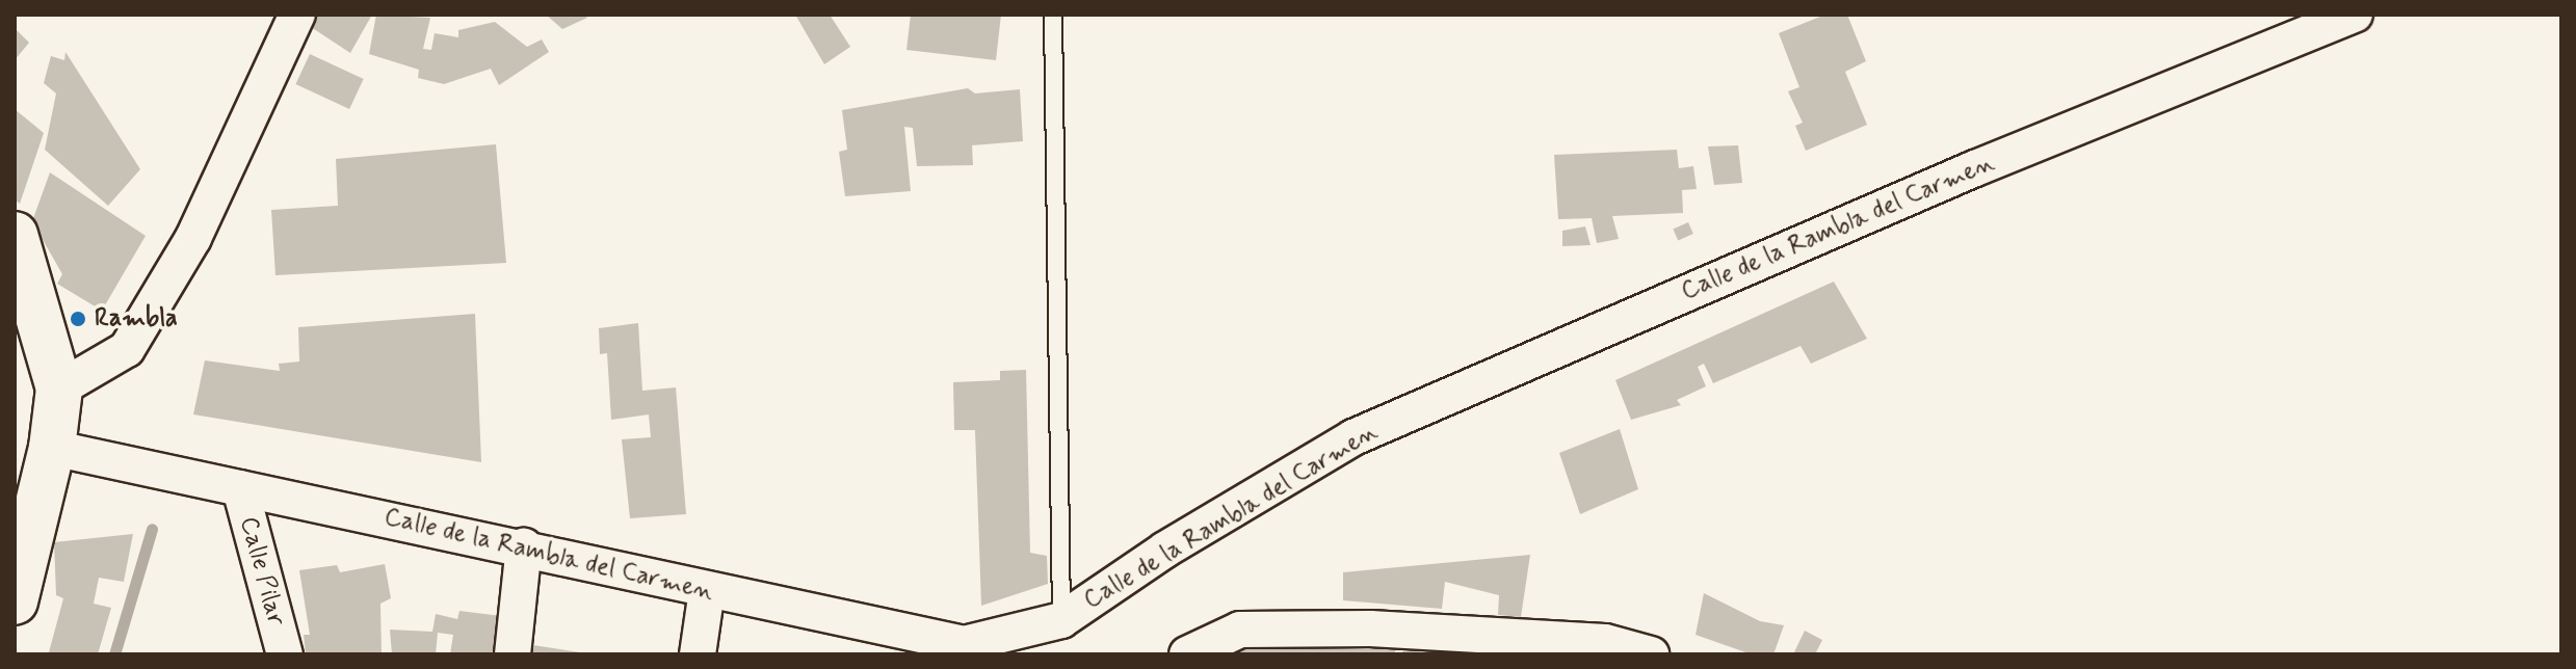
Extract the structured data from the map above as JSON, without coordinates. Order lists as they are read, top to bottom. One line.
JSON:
{"streets":{"street":["Calle de la Rambla del Carmen","Calle Pilar"]},"crossings":[["Calle de la Rambla del Carmen","Calle Pilar"]],"places":["Rambla"]}
